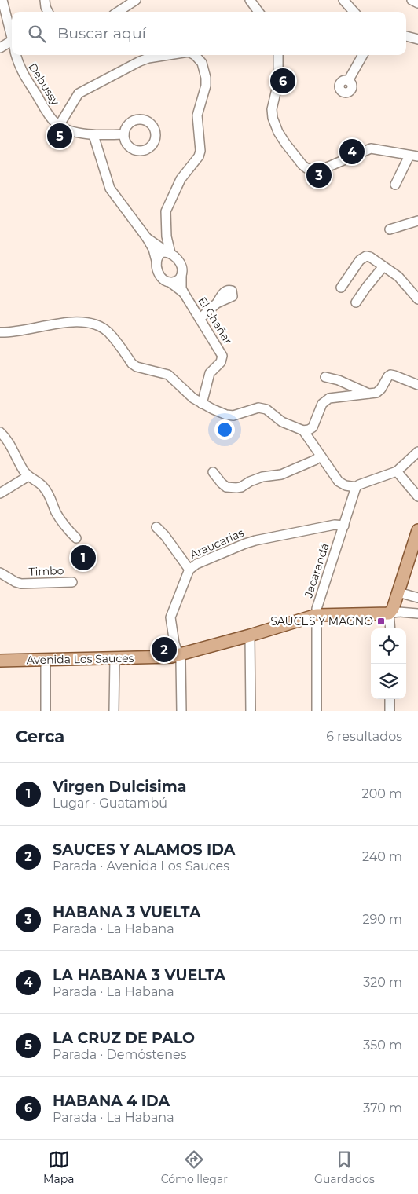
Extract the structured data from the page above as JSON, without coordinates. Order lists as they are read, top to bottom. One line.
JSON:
{"streets":{"main road":["Avenida Los Sauces"],"street":["Debussy","El Chañar","Araucarias","Jacarandá","Timbo"]},"crossings":[["Araucarias","Jacarandá"],["Araucarias","Avenida Los Sauces"],["Jacarandá","Avenida Los Sauces"]],"places":{"transit":["SAUCES Y MAGNO"]},"page":{"search":"Buscar aquí","pins":["6","5","4","3","1","2"],"heading":["Cerca","6 resultados"],"list":[{"mark":"1","name":"Virgen Dulcisima","note":"Lugar · Guatambú","value":"200 m"},{"mark":"2","name":"SAUCES Y ALAMOS IDA","note":"Parada · Avenida Los Sauces","value":"240 m"},{"mark":"3","name":"HABANA 3 VUELTA","note":"Parada · La Habana","value":"290 m"},{"mark":"4","name":"LA HABANA 3 VUELTA","note":"Parada · La Habana","value":"320 m"},{"mark":"5","name":"LA CRUZ DE PALO","note":"Parada · Demóstenes","value":"350 m"},{"mark":"6","name":"HABANA 4 IDA","note":"Parada · La Habana","value":"370 m"}],"nav":["Mapa","Cómo llegar","Guardados"]}}
